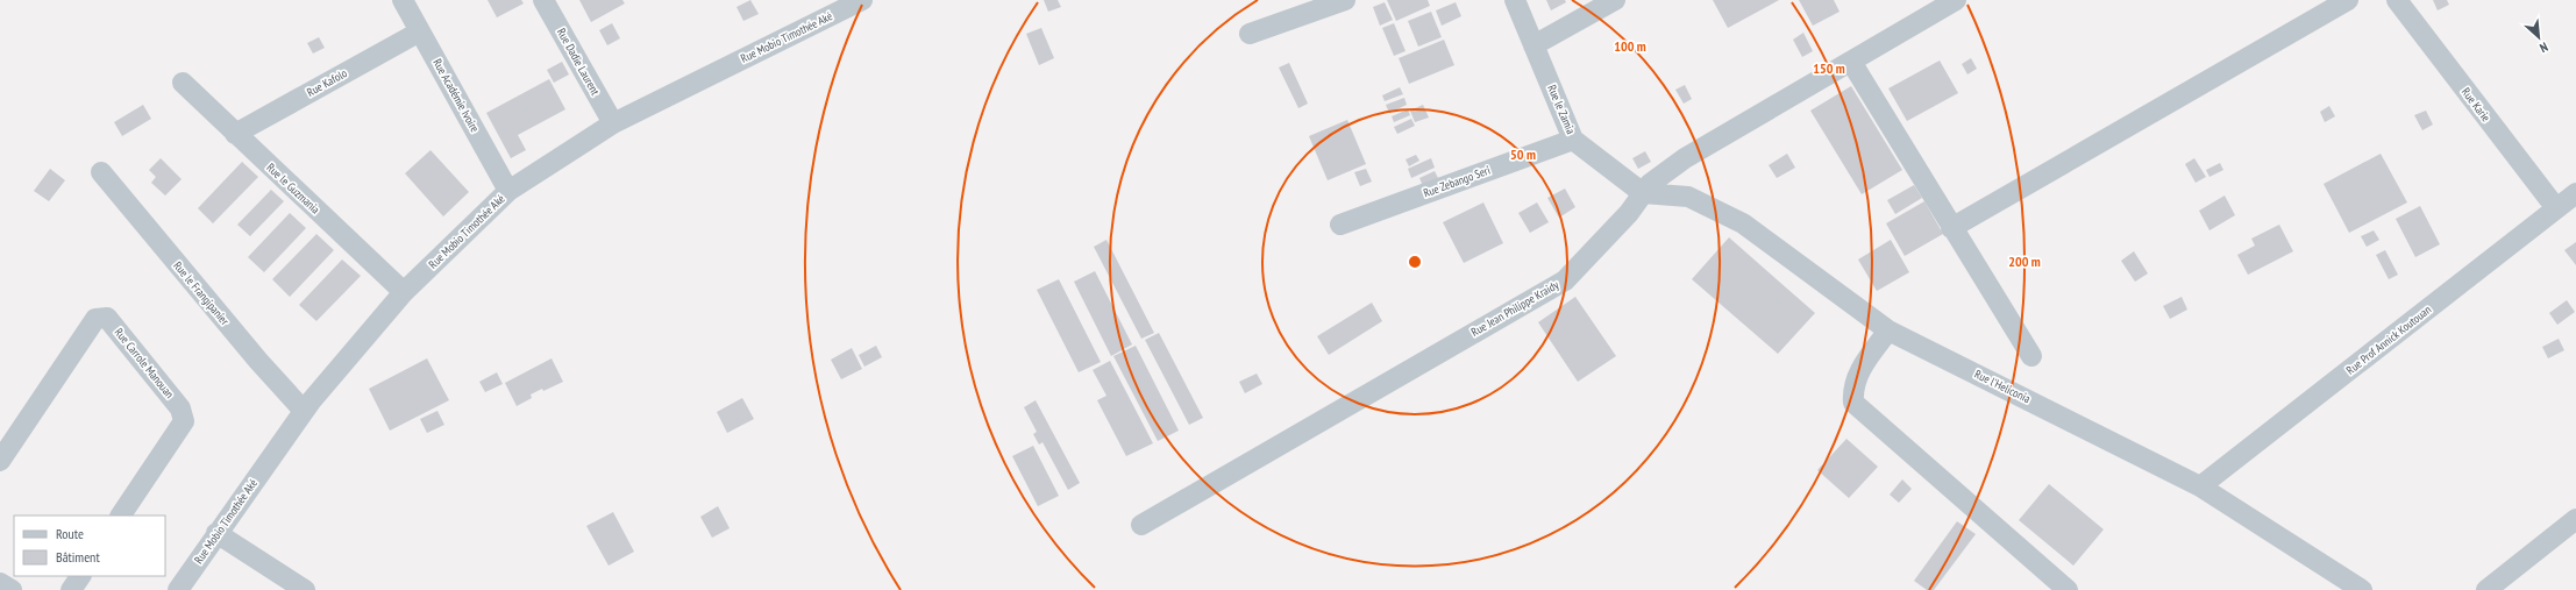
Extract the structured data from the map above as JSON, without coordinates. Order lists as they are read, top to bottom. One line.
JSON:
{"streets":{"street":["Rue Mobio Timothée Aké","Rue Dadie Laurent","Rue Kafolo","Rue Académie Ivoire","Rue Karie","Rue le Zamia","Rue Zebango Seri","Rue le Guzmania","Rue le Frangipanier","Rue Jean Philippe Kraidy","Rue Prof Annick Koutouan","Rue Carrole Manouan","Rue l'Heliconia"]},"crossings":[["Rue Mobio Timothée Aké","Rue Dadie Laurent"],["Rue Mobio Timothée Aké","Rue Académie Ivoire"],["Rue Mobio Timothée Aké","Rue le Guzmania"],["Rue Mobio Timothée Aké","Rue le Frangipanier"],["Rue Kafolo","Rue Académie Ivoire"],["Rue Kafolo","Rue le Guzmania"],["Rue Karie","Rue Prof Annick Koutouan"],["Rue le Zamia","Rue Zebango Seri"],["Rue le Zamia","Rue Jean Philippe Kraidy"],["Rue le Zamia","Rue l'Heliconia"],["Rue Jean Philippe Kraidy","Rue l'Heliconia"],["Rue Prof Annick Koutouan","Rue l'Heliconia"]],"legend":["Route","Bâtiment"],"north":"bottom right","rings":["100 m","150 m","50 m","200 m"]}
